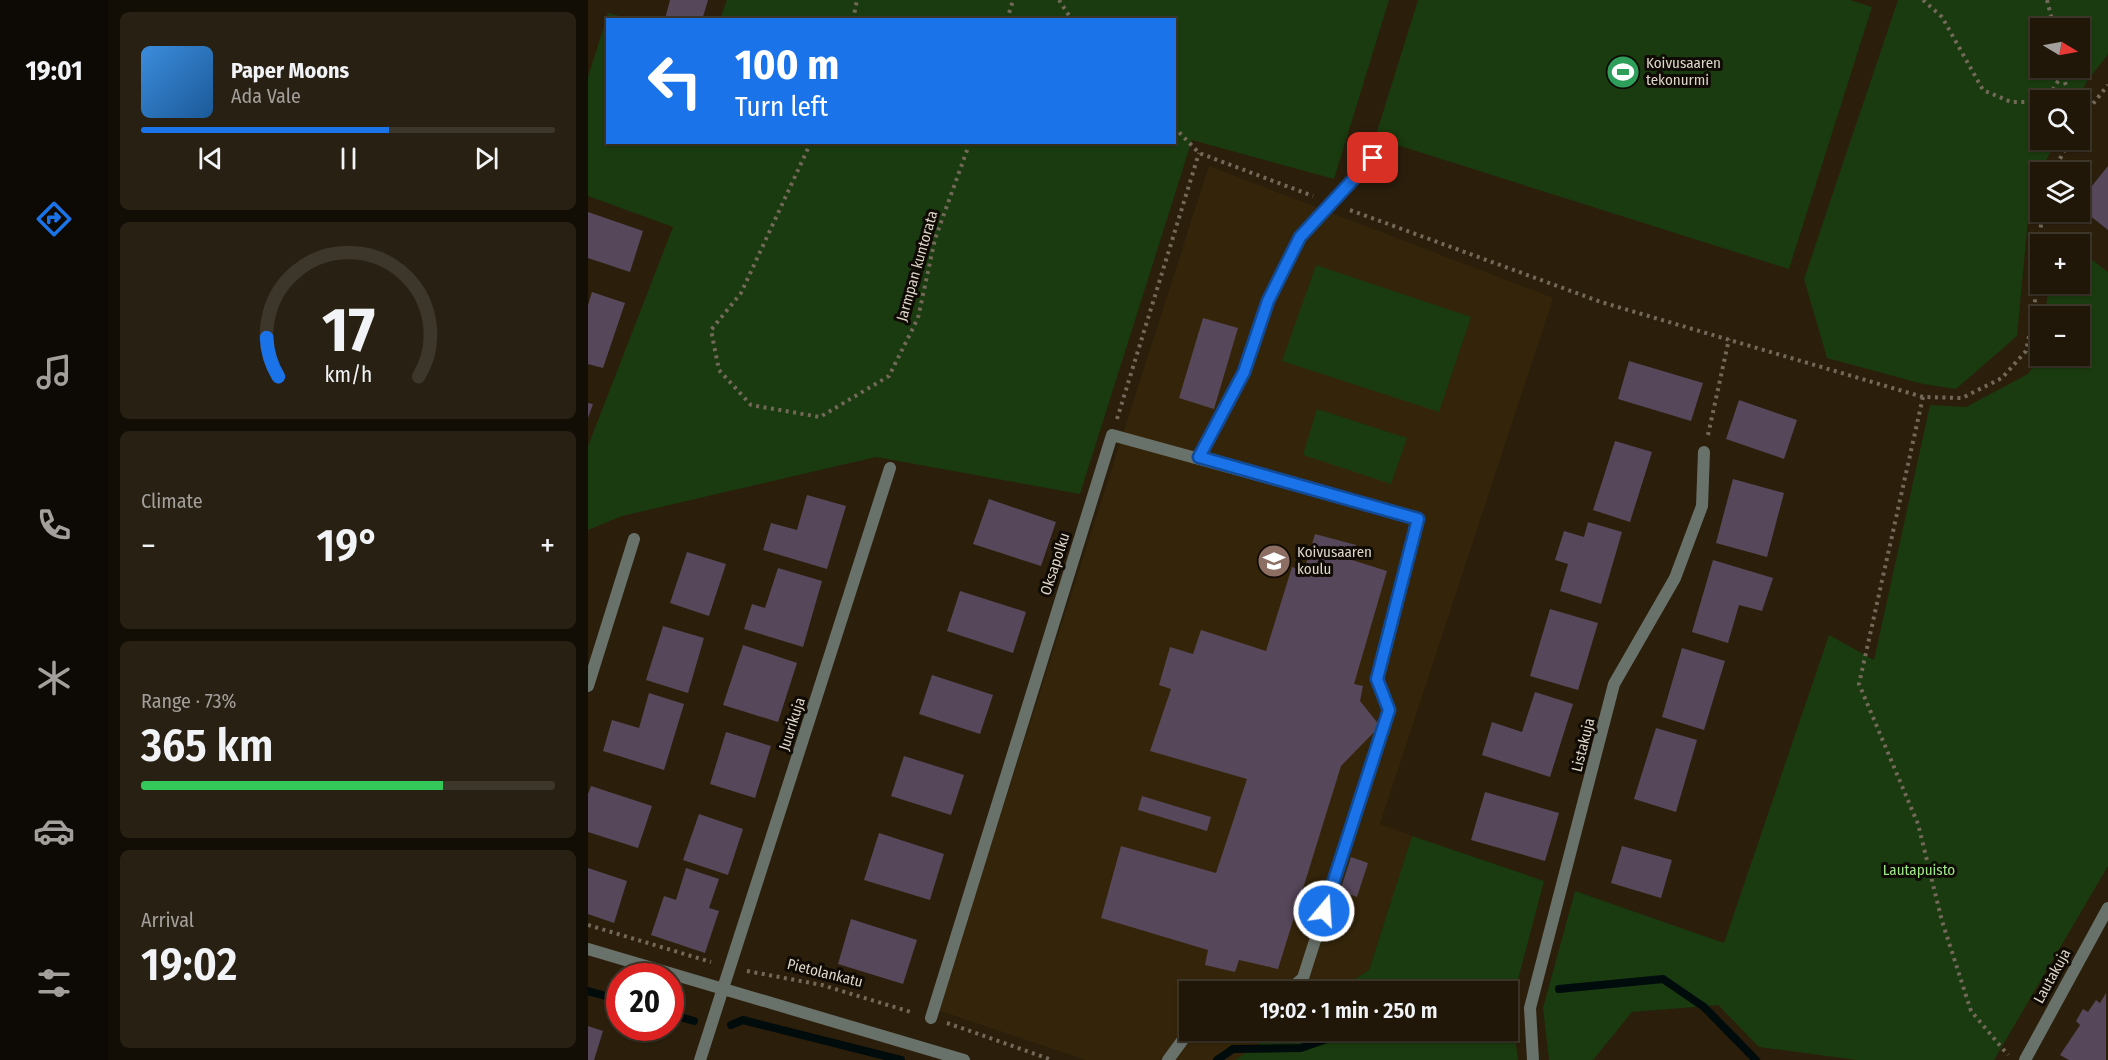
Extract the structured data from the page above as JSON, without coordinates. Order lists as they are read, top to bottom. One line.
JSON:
{"streets":{"street":["Oksapolku","Juurikuja","Listakuja","Lautakuja"],"path":["Jarmpan kuntorata","Pietolankatu"]},"crossings":[["Oksapolku","Pietolankatu"],["Juurikuja","Pietolankatu"]],"parks":["Lautapuisto"],"places":{"sports":["Koivusaaren tekonurmi"],"school or university":["Koivusaaren koulu"]},"north":"right","page":{"tabs":"19:01","map_buttons":["+","−"],"turn":["100 m","Turn left"],"song":["Paper Moons","Ada Vale"],"tile":["Climate",["Range · 73%","365 km"],["Arrival","19:02"]],"heat":["−","19°","+"],"limit":"20","trip":"19:02 · 1 min · 250 m","gauge":["17","km/h"]}}
